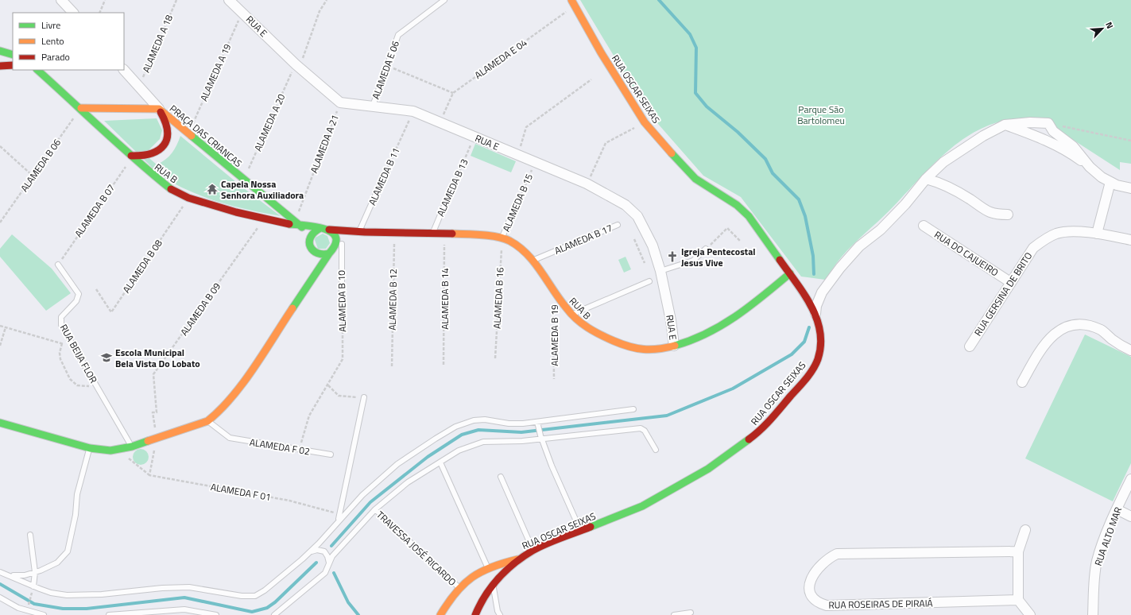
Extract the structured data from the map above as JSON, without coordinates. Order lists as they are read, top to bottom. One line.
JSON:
{"streets":{"street":["RUA E","RUA OSCAR SEIXAS","PRAÇA DAS CRIANCAS","RUA B","RUA DO CAJUEIRO","RUA GERSINA DE BRITO","RUA ALTO MAR","RUA ROSEIRAS DE PIRAIÁ"],"lane":["ALAMEDA E 06","ALAMEDA B 11","ALAMEDA B 13","ALAMEDA B 15","ALAMEDA B 17","ALAMEDA B 10","RUA BEIJA FLOR","ALAMEDA F 02","TRAVESSA JOSÉ RICARDO"],"path":["ALAMEDA A 18","ALAMEDA E 04","ALAMEDA A 19","ALAMEDA A 20","ALAMEDA A 21","ALAMEDA B 06","ALAMEDA B 07","ALAMEDA B 08","ALAMEDA B 16","ALAMEDA B 14","ALAMEDA B 12","ALAMEDA B 09","ALAMEDA B 19","ALAMEDA F 01"]},"crossings":[["RUA E","ALAMEDA E 04"],["RUA E","ALAMEDA E 06"],["RUA E","ALAMEDA A 19"],["RUA E","ALAMEDA A 20"],["RUA E","ALAMEDA A 21"],["RUA E","RUA B"],["ALAMEDA E 04","RUA OSCAR SEIXAS"],["ALAMEDA A 19","PRAÇA DAS CRIANCAS"],["RUA OSCAR SEIXAS","RUA B"],["ALAMEDA A 20","PRAÇA DAS CRIANCAS"],["PRAÇA DAS CRIANCAS","ALAMEDA A 21"],["PRAÇA DAS CRIANCAS","ALAMEDA B 06"],["PRAÇA DAS CRIANCAS","RUA B"],["ALAMEDA B 06","RUA B"],["RUA B","ALAMEDA B 11"],["RUA B","ALAMEDA B 13"],["RUA B","ALAMEDA B 15"],["RUA B","ALAMEDA B 07"],["RUA B","ALAMEDA B 17"],["RUA B","ALAMEDA B 08"],["RUA B","ALAMEDA B 16"],["RUA B","ALAMEDA B 14"],["RUA B","ALAMEDA B 12"],["RUA B","ALAMEDA B 09"],["ALAMEDA B 15","ALAMEDA B 16"],["ALAMEDA B 07","RUA BEIJA FLOR"],["RUA DO CAJUEIRO","RUA GERSINA DE BRITO"]],"parks":["Parque São Bartolomeu"],"places":{"temple":["Capela Nossa Senhora Auxiliadora"],"church":["Igreja Pentecostal Jesus Vive"],"school or university":["Escola Municipal Bela Vista Do Lobato"]},"legend":["Livre","Lento","Parado"],"north":"top right"}
